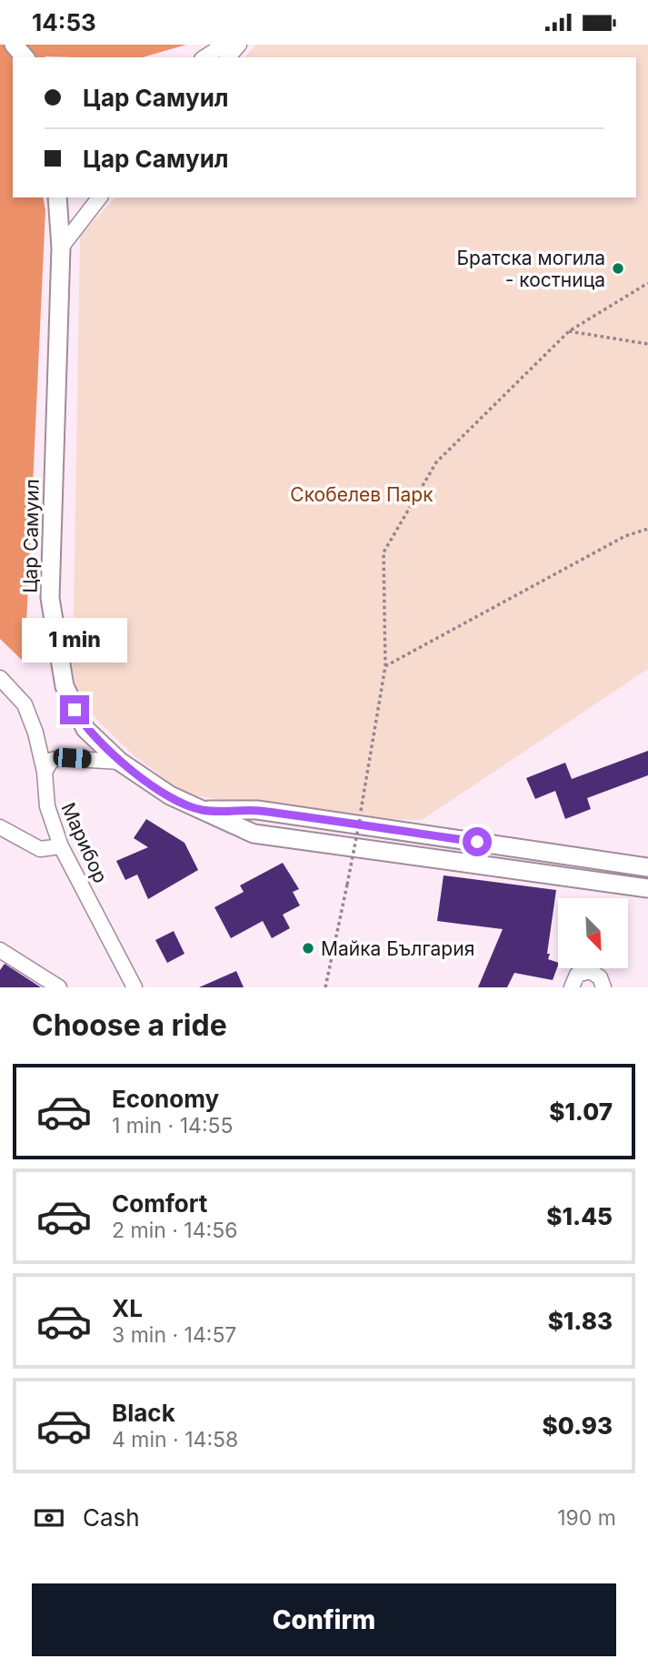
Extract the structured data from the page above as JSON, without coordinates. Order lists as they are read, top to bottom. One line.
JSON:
{"streets":{"street":["Цар Самуил","Марибор"]},"parks":["Скобелев Парк"],"places":["Братска могила - костница","Майка България"],"north":"bottom right","page":{"status":"14:53","banner":["Цар Самуил","Цар Самуил"],"bubble":"1 min","heading":"Choose a ride","list":[{"name":"Economy","note":"1 min · 14:55","value":"$1.07"},{"name":"Comfort","note":"2 min · 14:56","value":"$1.45"},{"name":"XL","note":"3 min · 14:57","value":"$1.83"},{"name":"Black","note":"4 min · 14:58","value":"$0.93"}],"pay":["Cash","190 m"],"buttons":"Confirm"}}
